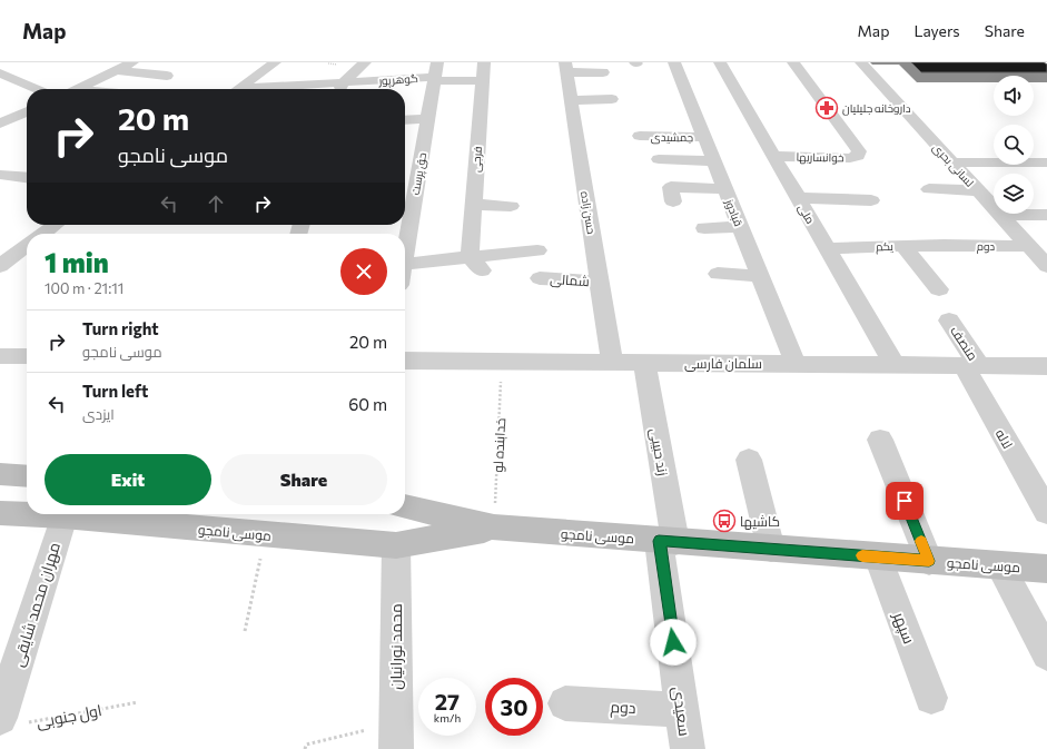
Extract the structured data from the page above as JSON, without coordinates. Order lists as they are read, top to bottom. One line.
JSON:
{"streets":{"main road":["موسی نامجو"],"street":["گوهرپور","جمشیدی","خوانساریها","فرجی","لسانی بحری","حق پرست","حسن زاده","قبادوز","ملی","یکم","دوم","شمالی","منصف","سلمان فارسی","لاله","زند حبیبی","مهران محمد شایقی","سپهر","محمد نورانیان","سعیدی"],"path":["خدابنده لو","اول جنوبی"]},"crossings":[["گوهرپور","فرجی"],["گوهرپور","حق پرست"],["جمشیدی","قبادوز"],["خوانساریها","ملی"],["لسانی بحری","دوم"],["حسن زاده","شمالی"],["حسن زاده","سلمان فارسی"],["قبادوز","سلمان فارسی"],["ملی","یکم"],["ملی","سلمان فارسی"],["یکم","دوم"],["دوم","سعیدی"],["منصف","سلمان فارسی"],["منصف","لاله"],["سلمان فارسی","لاله"],["سلمان فارسی","خدابنده لو"],["سلمان فارسی","زند حبیبی"],["خدابنده لو","موسی نامجو"],["زند حبیبی","موسی نامجو"],["زند حبیبی","سعیدی"],["موسی نامجو","سپهر"],["موسی نامجو","محمد نورانیان"],["موسی نامجو","سعیدی"],["مهران محمد شایقی","اول جنوبی"]],"places":{"pharmacy":["داروخانه جلیلیان"],"bus stop":["کاشیها"]},"page":{"header":"Map","nav":["Map","Layers","Share"],"turn":["20 m","موسی نامجو"],"heading":["1 min","100 m · 21:11"],"list":[{"name":"Turn right","note":"موسی نامجو","value":"20 m"},{"name":"Turn left","note":"ایزدی","value":"60 m"}],"buttons":["Exit","Share"],"speed":"27 km/h","limit":"30"}}
